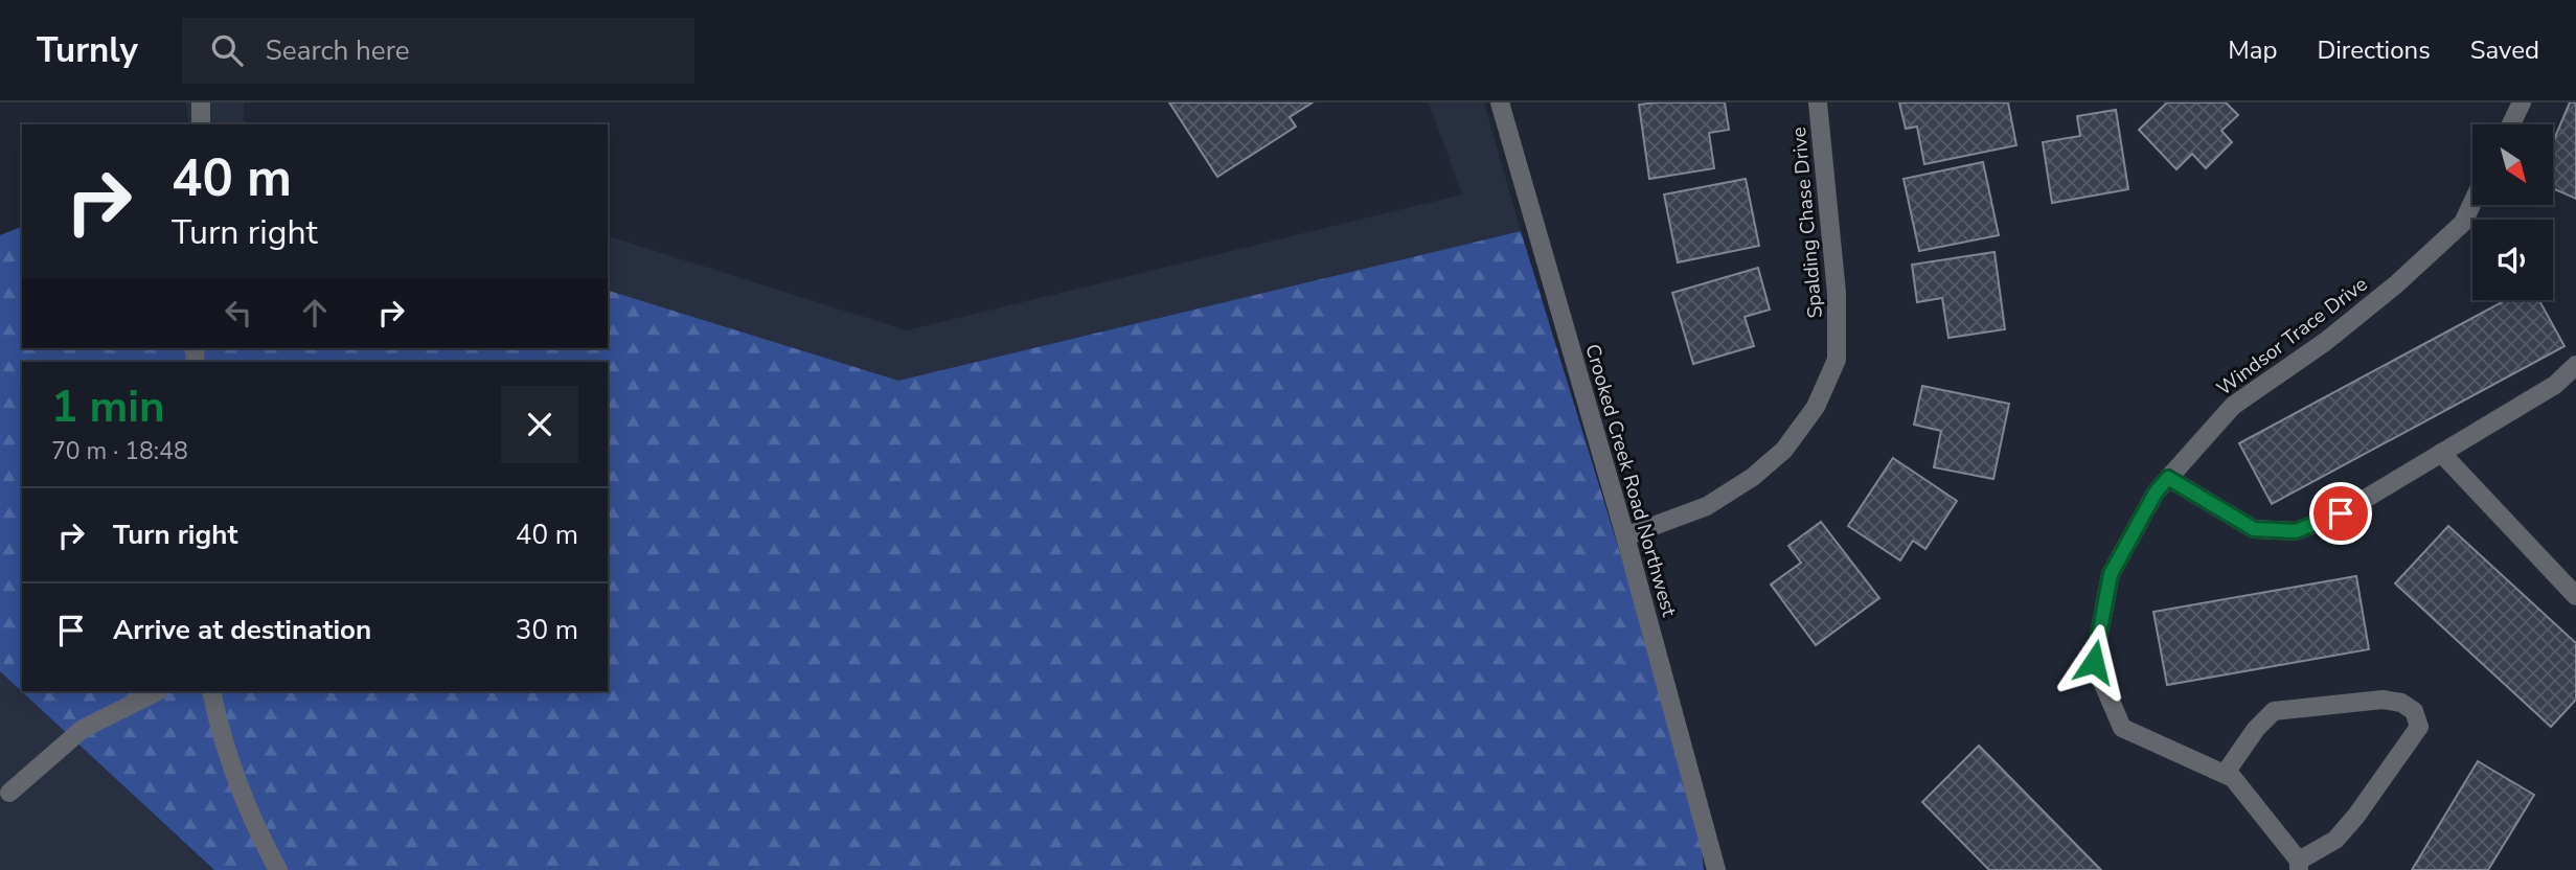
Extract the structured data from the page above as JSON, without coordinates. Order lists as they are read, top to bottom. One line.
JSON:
{"streets":{"street":["Spalding Chase Drive","Windsor Trace Drive","Crooked Creek Road Northwest"]},"crossings":[["Spalding Chase Drive","Crooked Creek Road Northwest"]],"north":"bottom right","page":{"header":"Turnly","search":"Search here","nav":["Map","Directions","Saved"],"turn":["40 m","Turn right"],"heading":["1 min","70 m · 18:48"],"list":[{"name":"Turn right","value":"40 m"},{"name":"Arrive at destination","value":"30 m"}]}}
